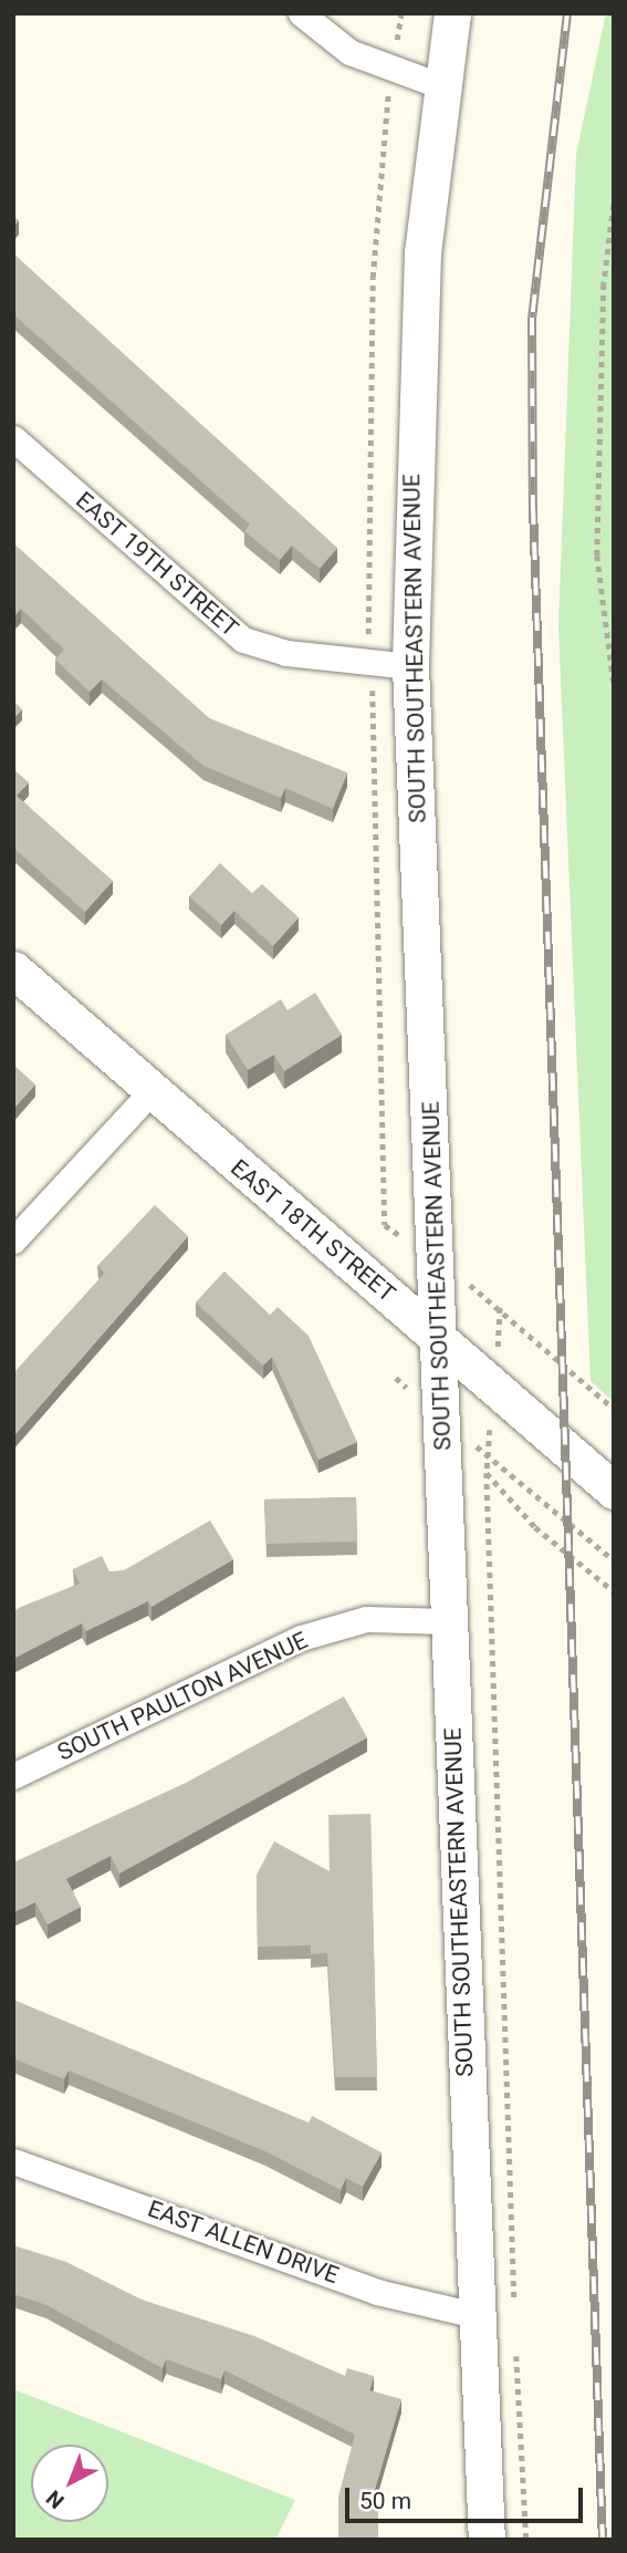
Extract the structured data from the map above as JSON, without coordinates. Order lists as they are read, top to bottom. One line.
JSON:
{"streets":{"street":["EAST 19TH STREET","SOUTH SOUTHEASTERN AVENUE","EAST 18TH STREET","SOUTH PAULTON AVENUE","EAST ALLEN DRIVE"]},"crossings":[["EAST 19TH STREET","SOUTH SOUTHEASTERN AVENUE"],["SOUTH SOUTHEASTERN AVENUE","EAST 18TH STREET"],["SOUTH SOUTHEASTERN AVENUE","SOUTH PAULTON AVENUE"],["SOUTH SOUTHEASTERN AVENUE","EAST ALLEN DRIVE"]],"scale_bar":"50 m","north":"bottom left"}
